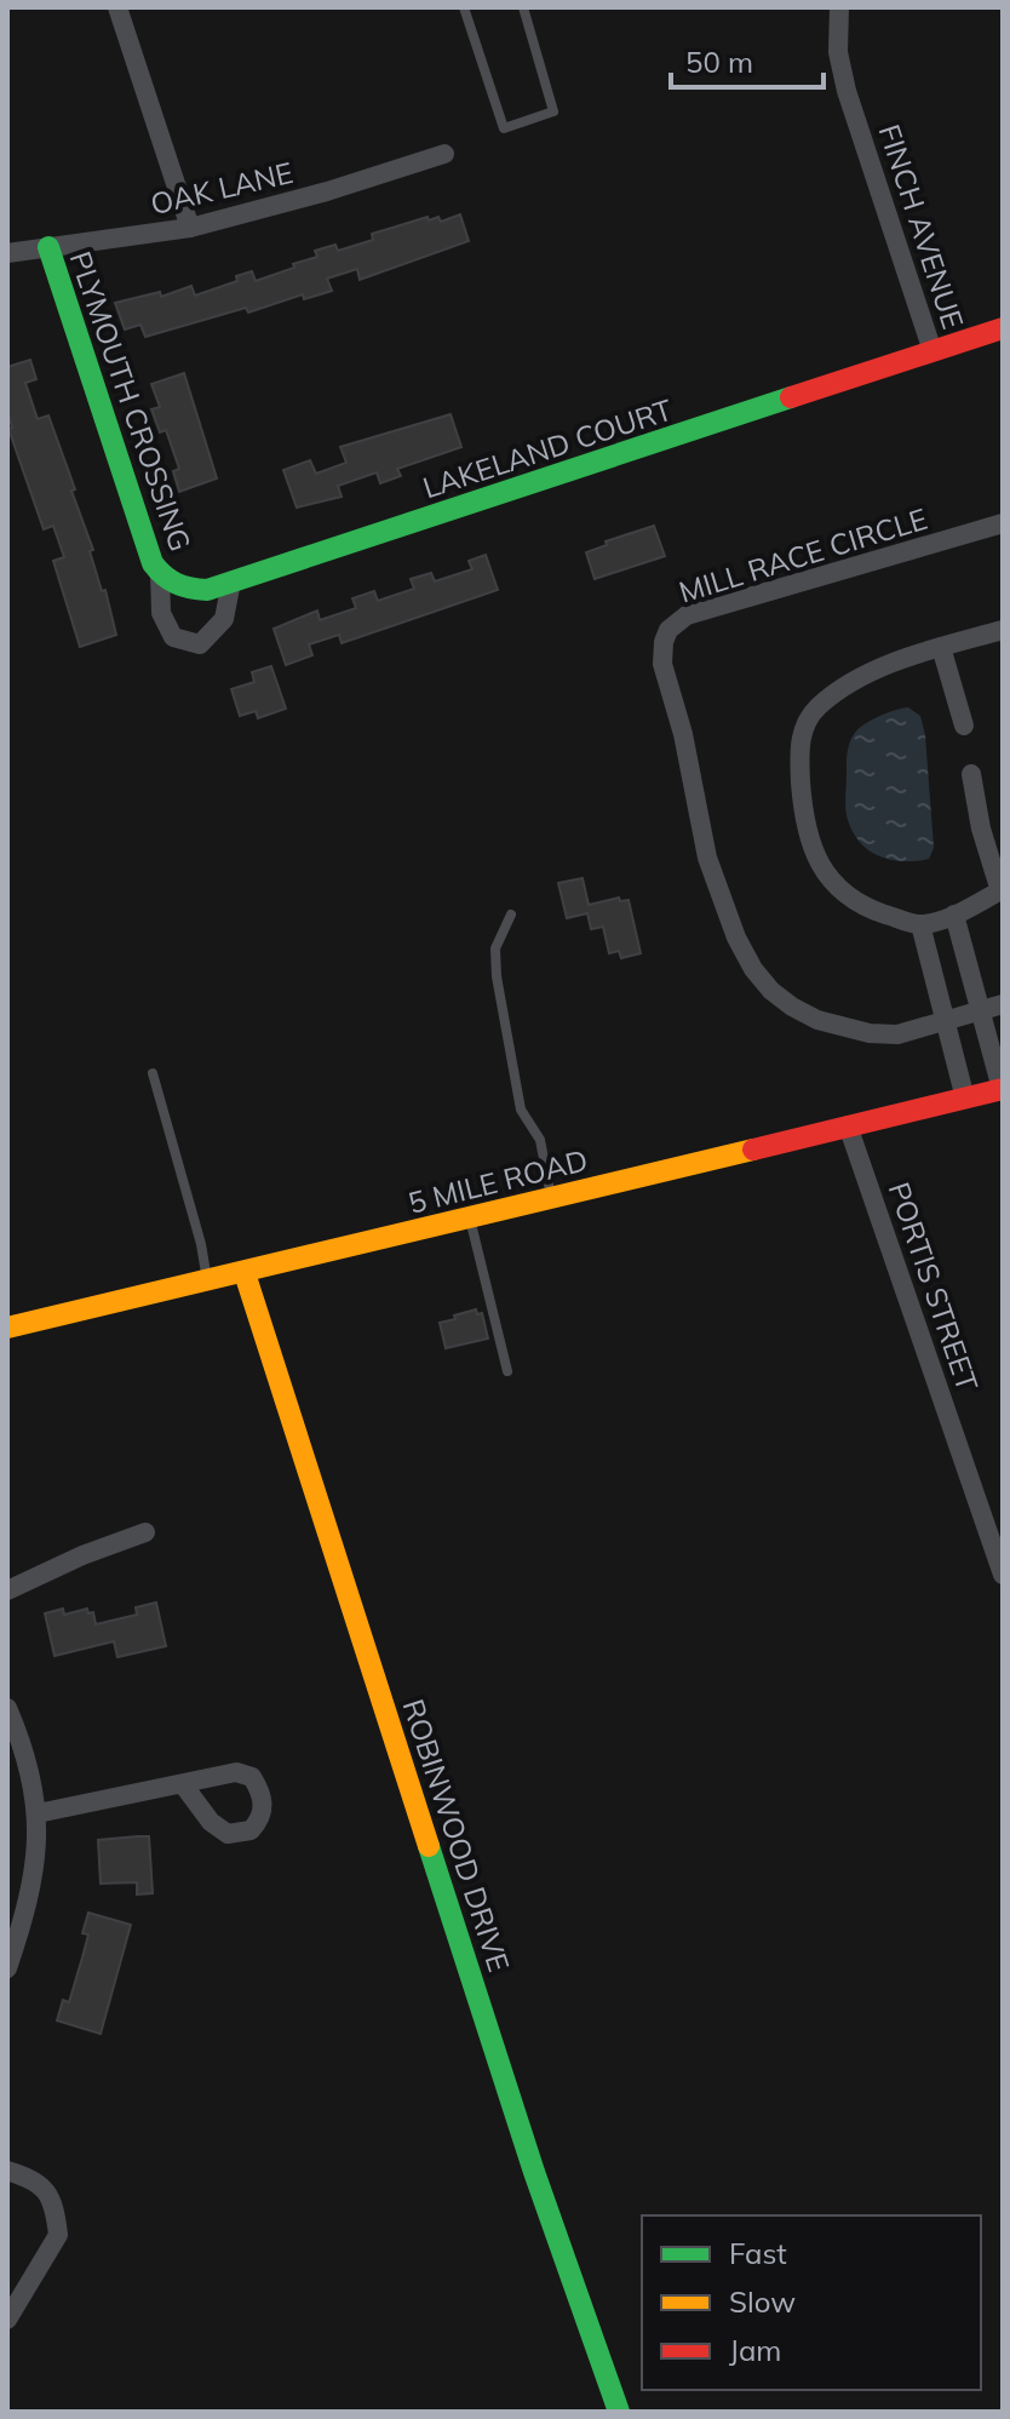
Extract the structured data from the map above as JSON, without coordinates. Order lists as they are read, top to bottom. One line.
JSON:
{"streets":{"street":["OAK LANE","FINCH AVENUE","PLYMOUTH CROSSING","LAKELAND COURT","MILL RACE CIRCLE","5 MILE ROAD","PORTIS STREET","ROBINWOOD DRIVE"]},"crossings":[["OAK LANE","PLYMOUTH CROSSING"],["FINCH AVENUE","LAKELAND COURT"],["PLYMOUTH CROSSING","LAKELAND COURT"],["5 MILE ROAD","PORTIS STREET"],["5 MILE ROAD","ROBINWOOD DRIVE"]],"legend":["Fast","Slow","Jam"],"scale_bar":"50 m"}
